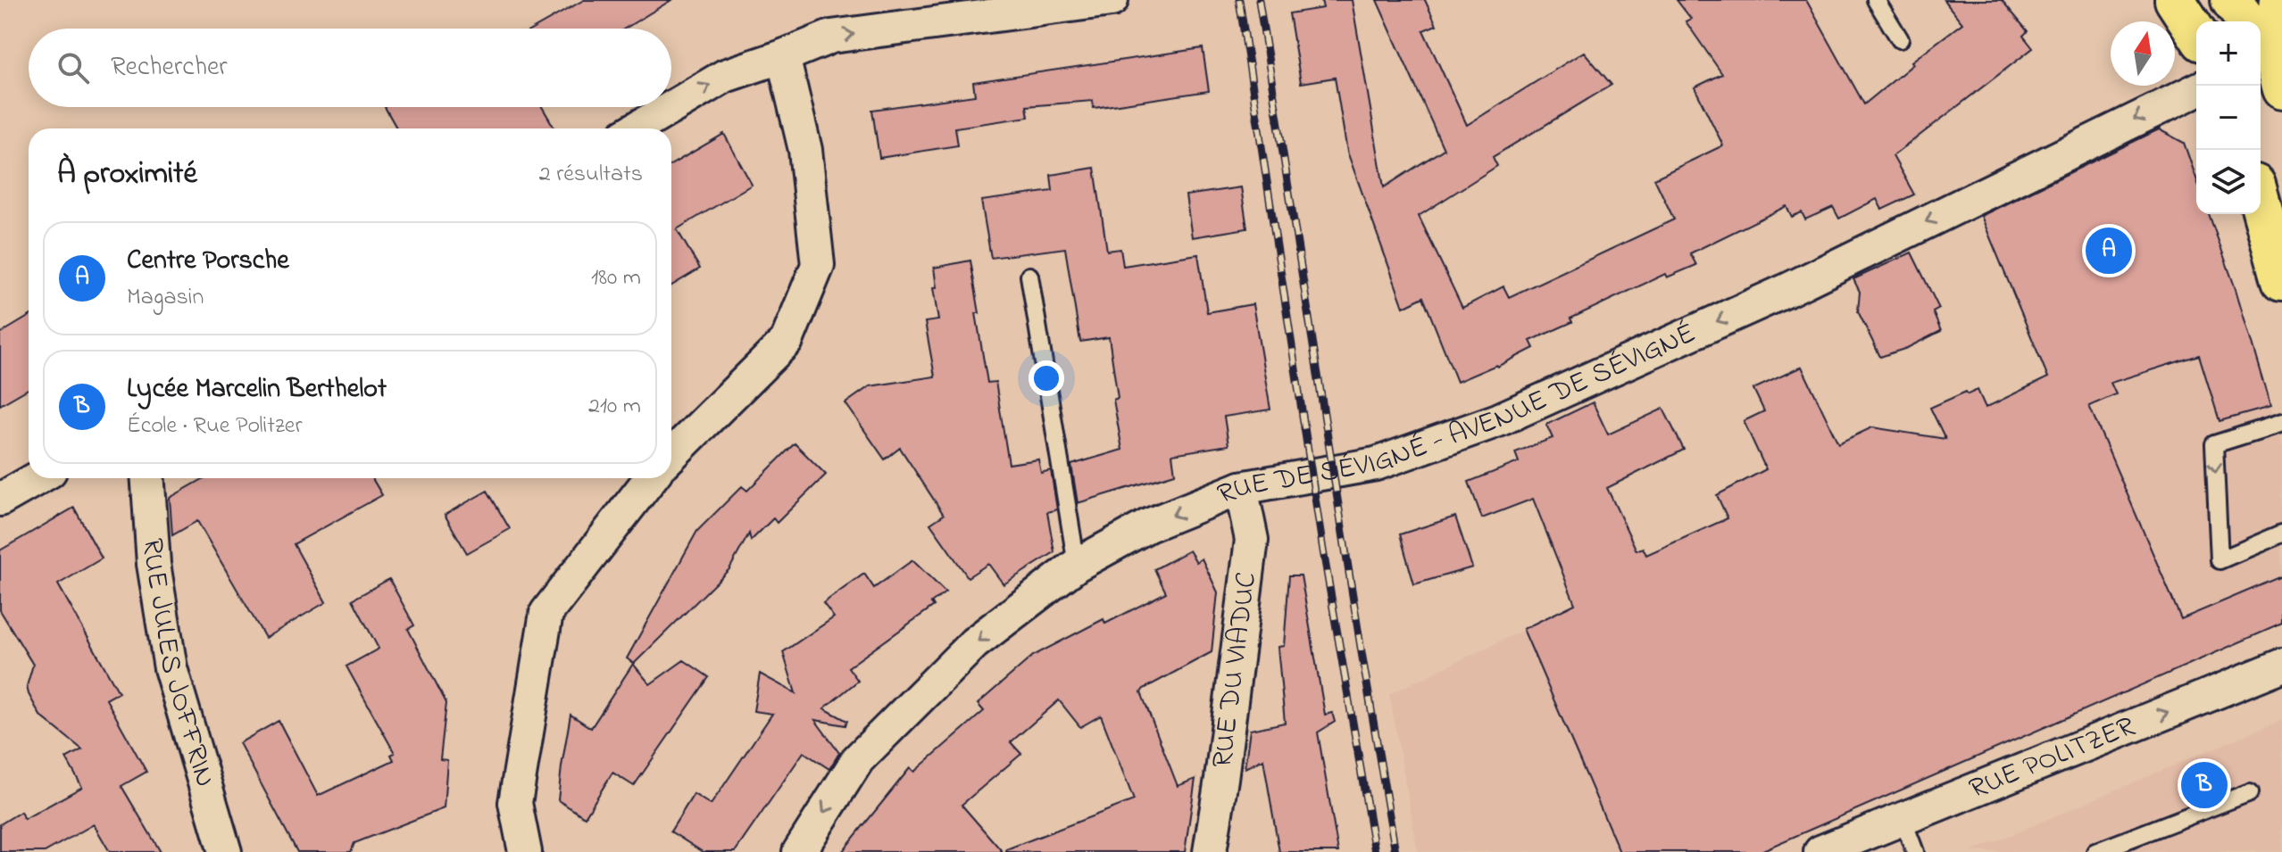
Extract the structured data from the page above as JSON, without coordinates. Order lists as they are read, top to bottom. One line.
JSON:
{"streets":{"street":["RUE DE SÉVIGNÉ - AVENUE DE SÉVIGNÉ","RUE JULES JOFFRIN","RUE DU VIADUC","RUE POLITZER"]},"crossings":[["RUE DE SÉVIGNÉ - AVENUE DE SÉVIGNÉ","RUE DU VIADUC"]],"one_way":["RUE DE SÉVIGNÉ - AVENUE DE SÉVIGNÉ","RUE POLITZER"],"north":"top","page":{"map_buttons":["+","−"],"search":"Rechercher","heading":["À proximité","2 résultats"],"list":[{"mark":"A","name":"Centre Porsche","note":"Magasin","value":"180 m"},{"mark":"B","name":"Lycée Marcelin Berthelot","note":"École · Rue Politzer","value":"210 m"}],"pins":["A","B"]}}
